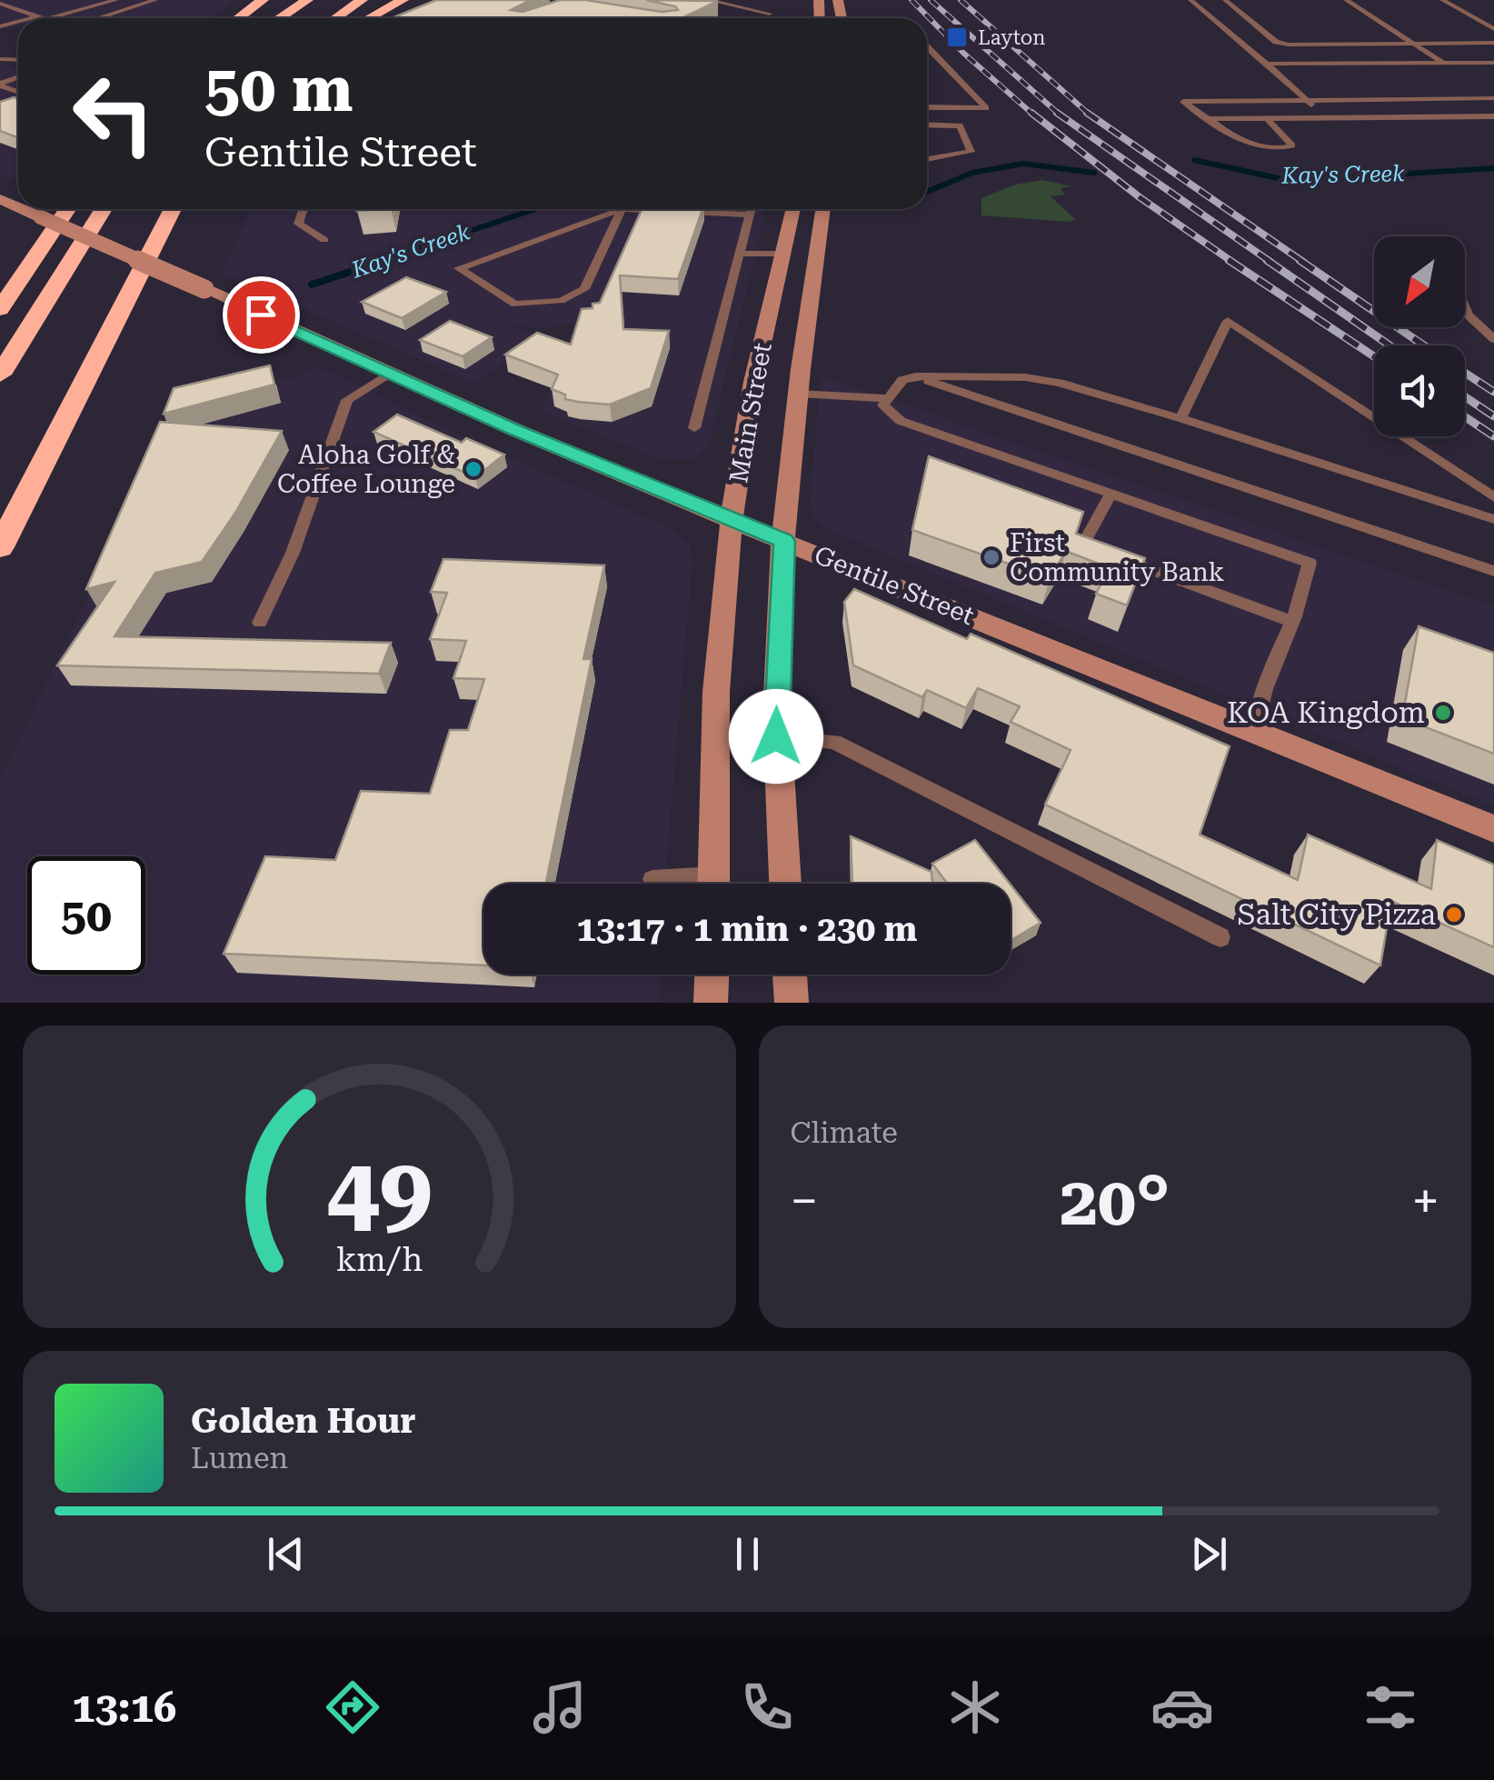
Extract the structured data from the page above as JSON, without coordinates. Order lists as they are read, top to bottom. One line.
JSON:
{"streets":{"main road":["Main Street","Gentile Street"]},"crossings":[["Main Street","Gentile Street"]],"water":["Kay's Creek"],"places":{"transit":["Layton"],"other":["Aloha Golf & Coffee Lounge","First Community Bank","KOA Kingdom","Salt City Pizza"]},"north":"bottom left","page":{"turn":["50 m","Gentile Street"],"limit":"50","trip":"13:17 · 1 min · 230 m","tile":"Climate","heat":["−","20°","+"],"song":["Golden Hour","Lumen"],"tabs":"13:16","gauge":["49","km/h"]}}
